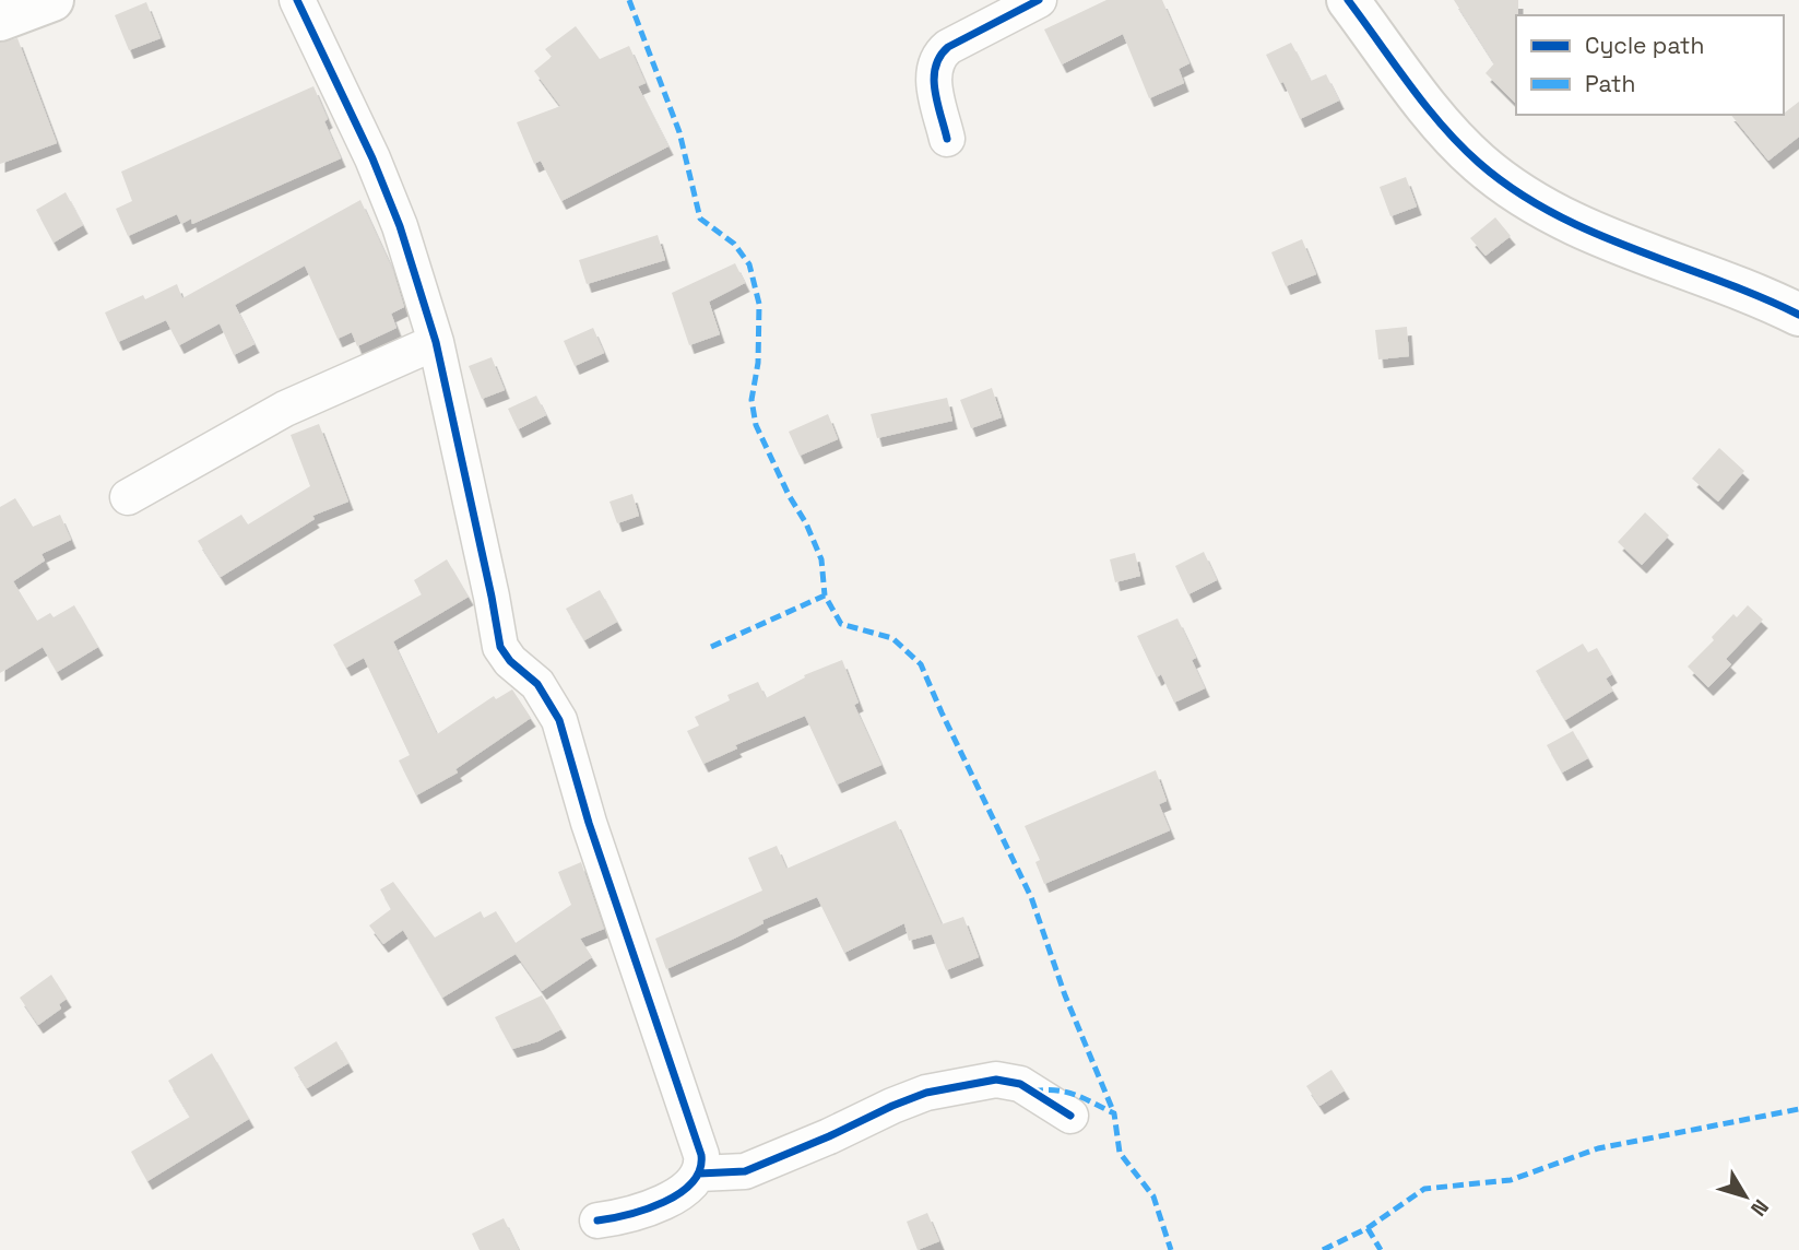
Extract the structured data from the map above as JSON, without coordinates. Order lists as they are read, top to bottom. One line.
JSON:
{"legend":["Cycle path","Path"],"north":"bottom right"}
